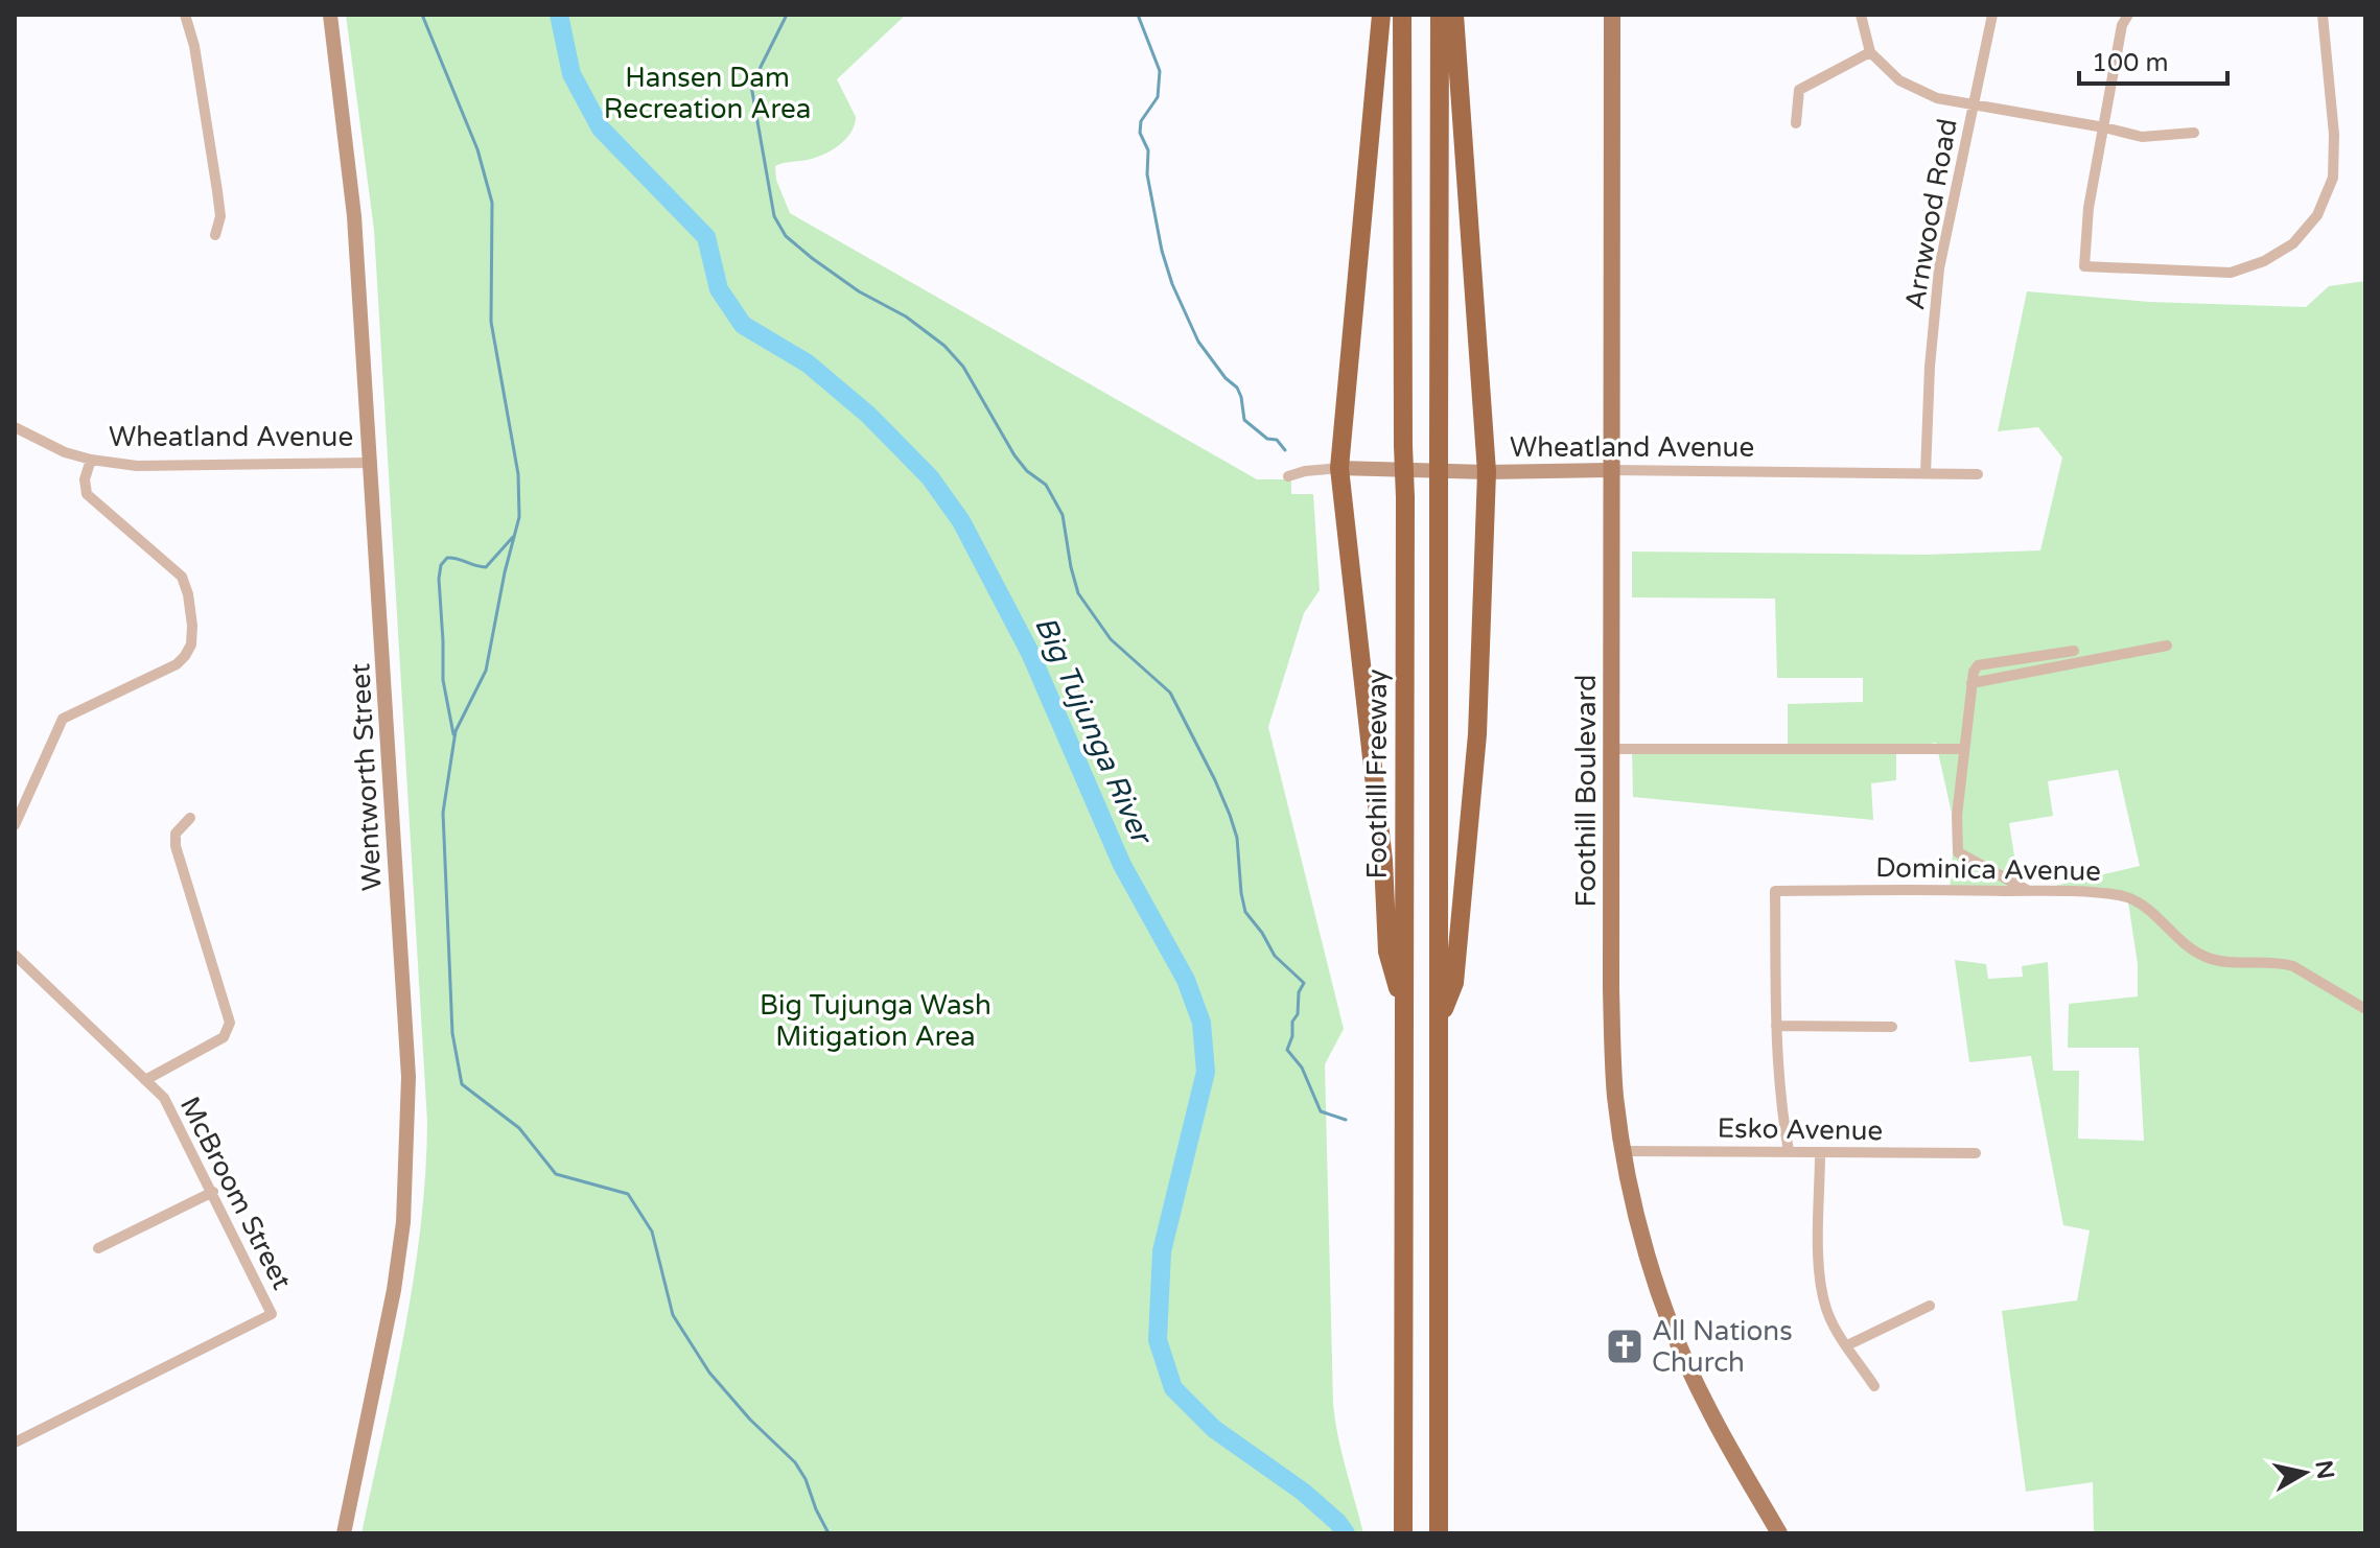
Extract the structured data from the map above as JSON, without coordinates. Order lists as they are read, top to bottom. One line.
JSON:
{"streets":{"highway":["Foothill Freeway"],"main road":["Wheatland Avenue","Wentworth Street","Foothill Boulevard"],"street":["Arnwood Road","Dominica Avenue","Esko Avenue","McBroom Street"]},"crossings":[["Arnwood Road","Wheatland Avenue"],["Wheatland Avenue","Wentworth Street"],["Wheatland Avenue","Foothill Boulevard"],["Foothill Boulevard","Esko Avenue"]],"water":["Big Tujunga River"],"parks":["Hansen Dam Recreation Area","Big Tujunga Wash Mitigation Area"],"places":{"church":["All Nations Church"]},"scale_bar":"100 m","north":"right"}
